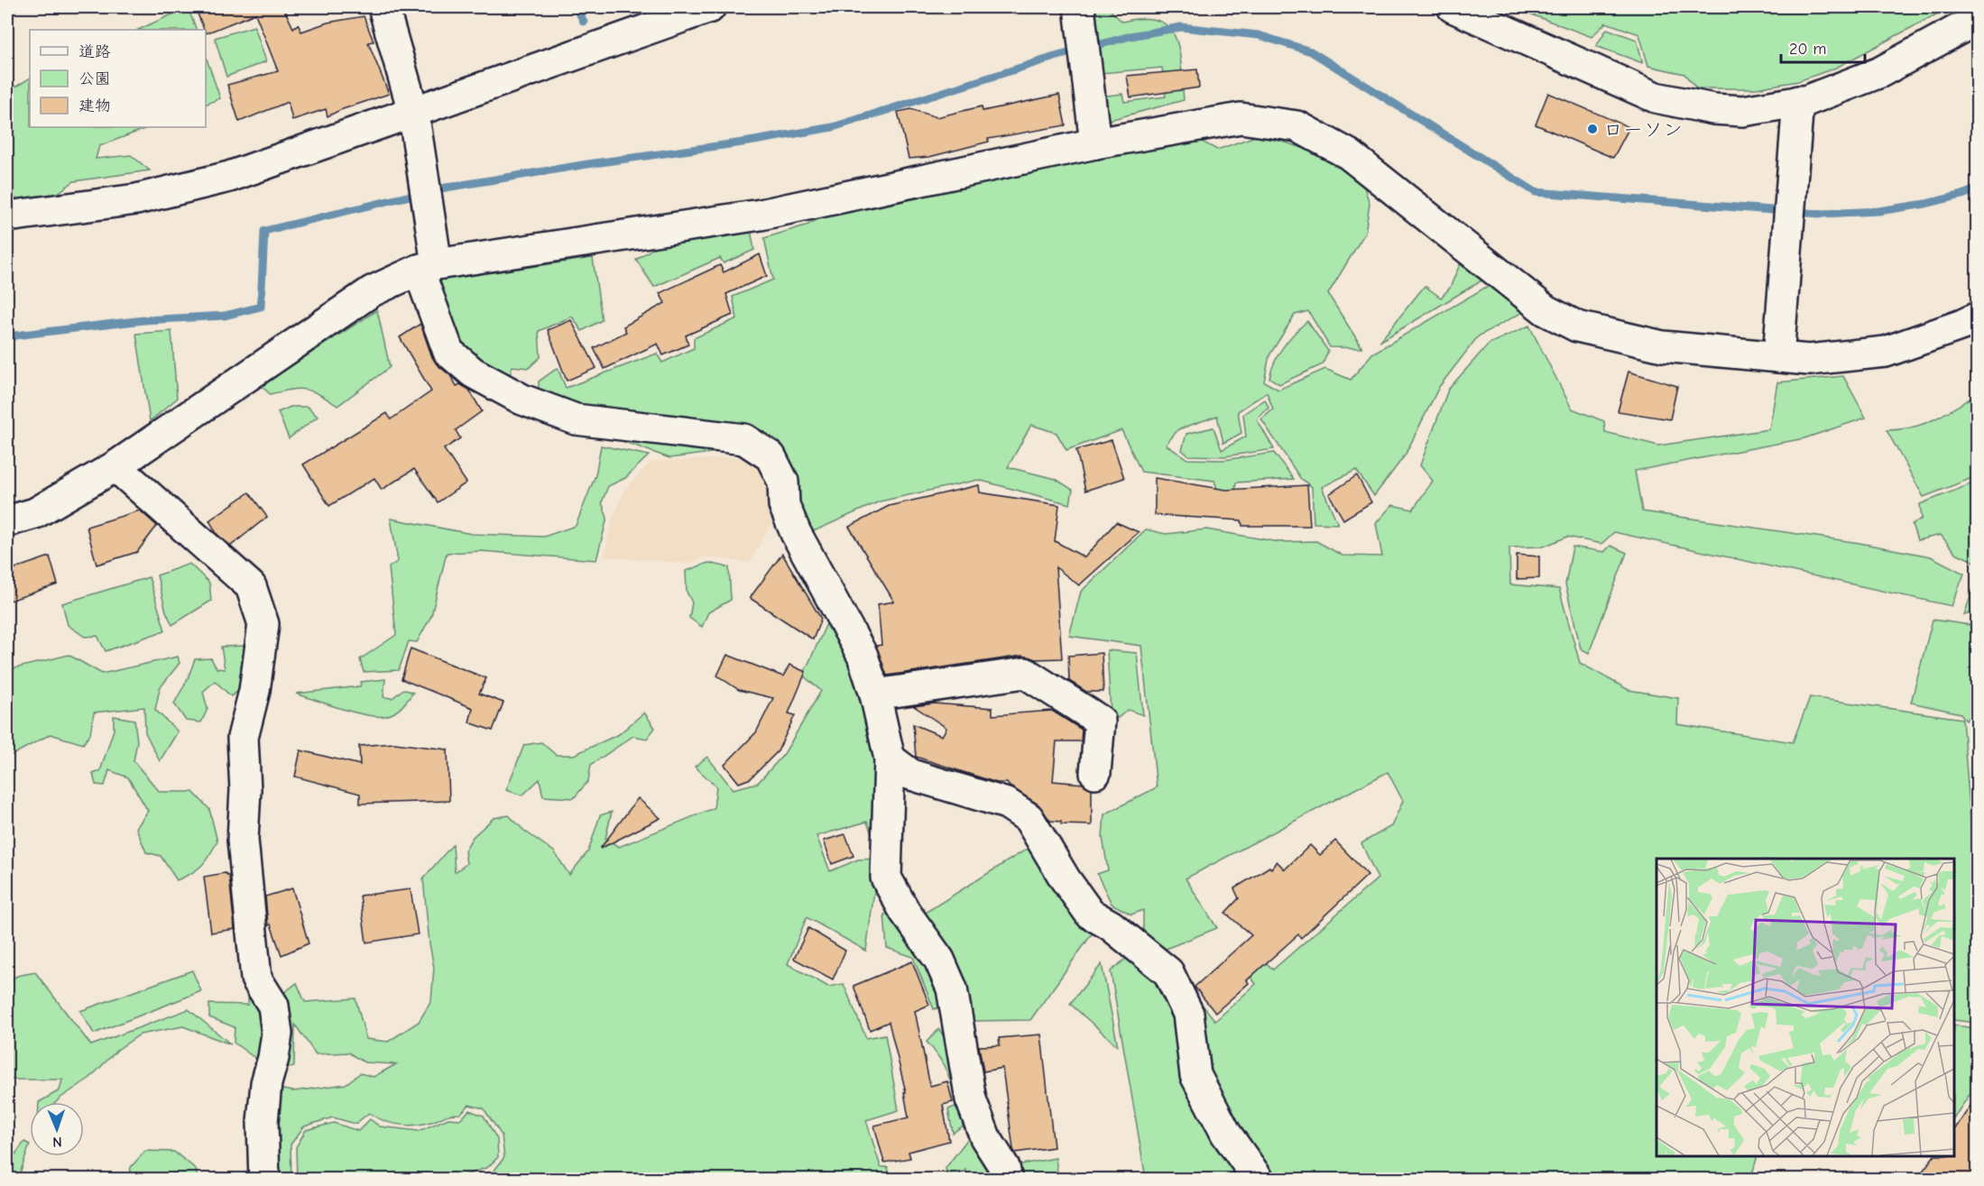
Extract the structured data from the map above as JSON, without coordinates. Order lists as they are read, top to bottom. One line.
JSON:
{"places":["ローソン"],"legend":["道路","公園","建物"],"scale_bar":"20 m","north":"bottom"}
